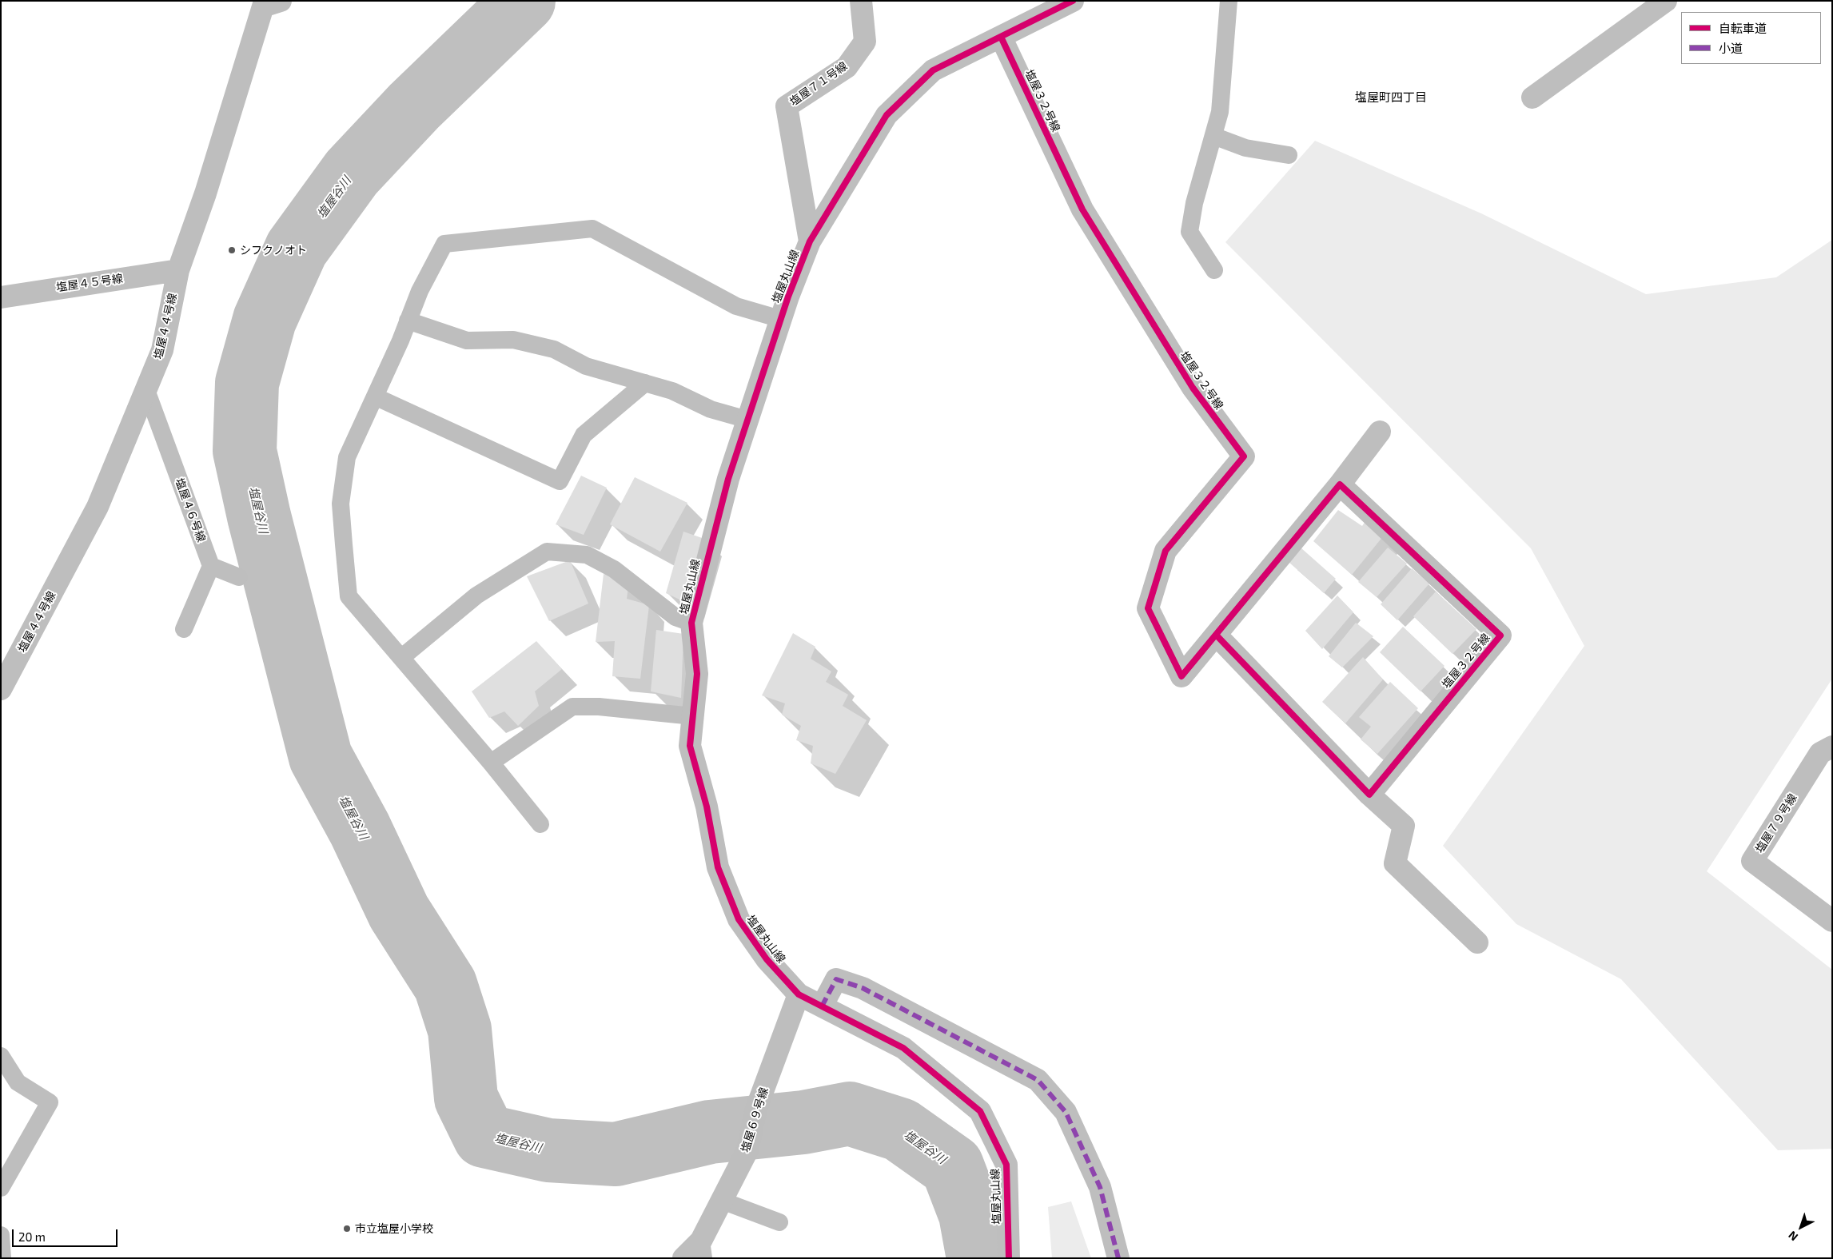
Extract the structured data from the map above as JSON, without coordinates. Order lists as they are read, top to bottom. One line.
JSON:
{"streets":{"street":["塩屋７１号線","塩屋３２号線","塩屋丸山線","塩屋４５号線","塩屋４４号線","塩屋７９号線","塩屋６９号線"],"lane":["塩屋４６号線"]},"crossings":[["塩屋７１号線","塩屋丸山線"],["塩屋３２号線","塩屋丸山線"],["塩屋丸山線","塩屋６９号線"],["塩屋４５号線","塩屋４４号線"],["塩屋４４号線","塩屋４６号線"]],"districts":["塩屋町四丁目"],"water":["塩屋谷川"],"places":["シフクノオト","市立塩屋小学校"],"legend":["自転車道","小道"],"scale_bar":"20 m","north":"bottom left"}
